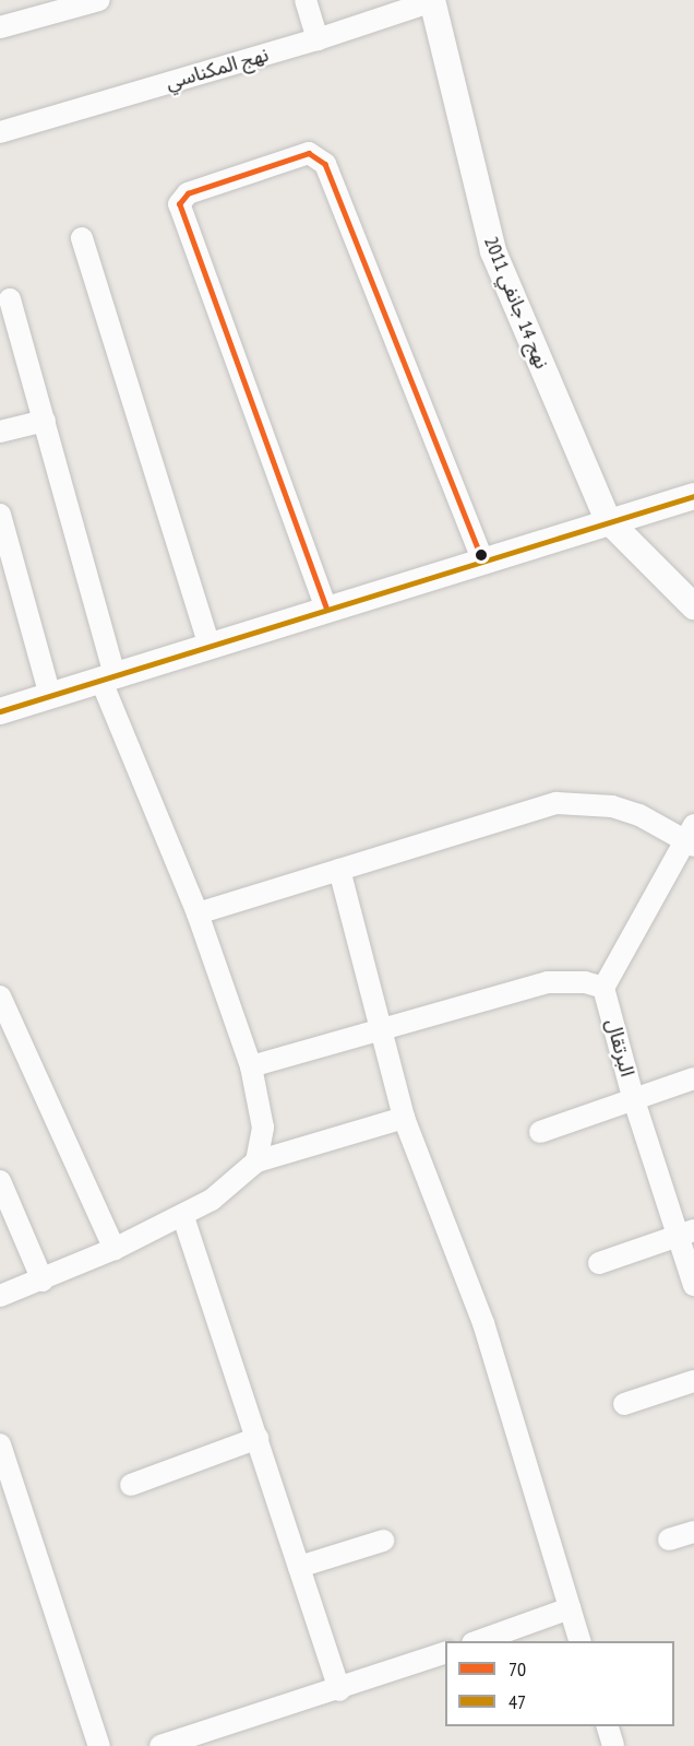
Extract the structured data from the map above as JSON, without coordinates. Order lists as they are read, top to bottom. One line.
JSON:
{"streets":{"street":["نهج المكناسي","نهج 14 جانفي 2011","البرتقال"]},"crossings":[["نهج المكناسي","نهج 14 جانفي 2011"]],"lines":["transit line 70","transit line 47"],"legend":["70","47"]}
